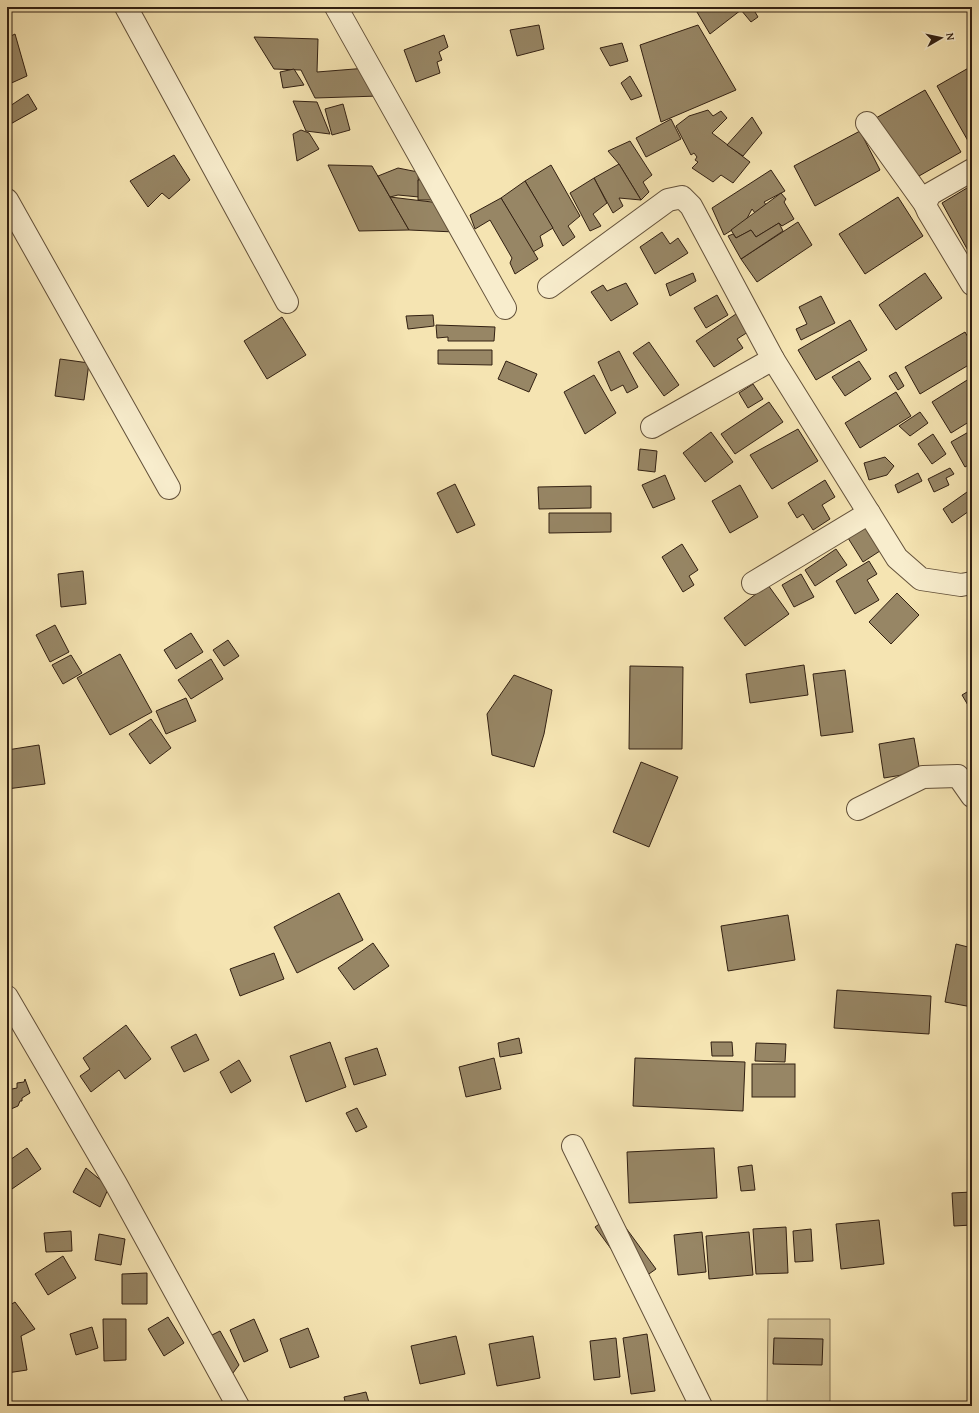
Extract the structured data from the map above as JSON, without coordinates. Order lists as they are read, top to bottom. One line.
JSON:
{"north":"right"}
